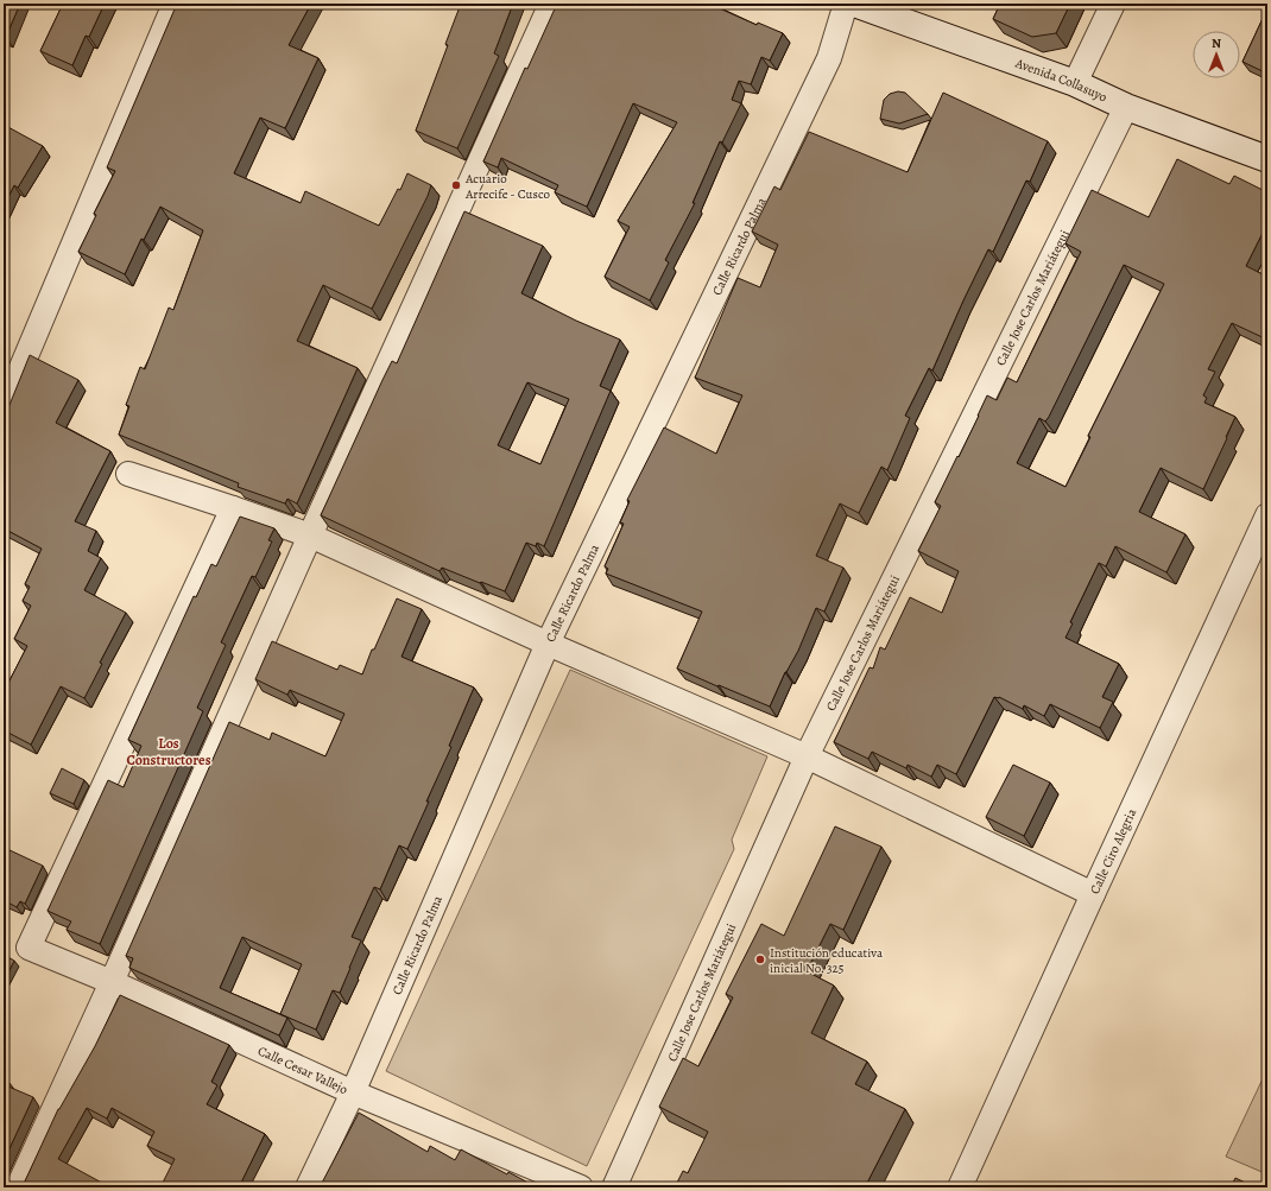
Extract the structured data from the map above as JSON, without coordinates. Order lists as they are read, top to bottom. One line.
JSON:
{"streets":{"street":["Avenida Collasuyo","Calle Ricardo Palma","Calle Jose Carlos Mariátegui","Calle Ciro Alegria","Calle Cesar Vallejo"]},"crossings":[["Avenida Collasuyo","Calle Jose Carlos Mariátegui"],["Calle Ricardo Palma","Calle Cesar Vallejo"]],"districts":["Los Constructores"],"places":["Acuario Arrecife - Cusco","Institución educativa inicial No. 325"],"north":"top"}
